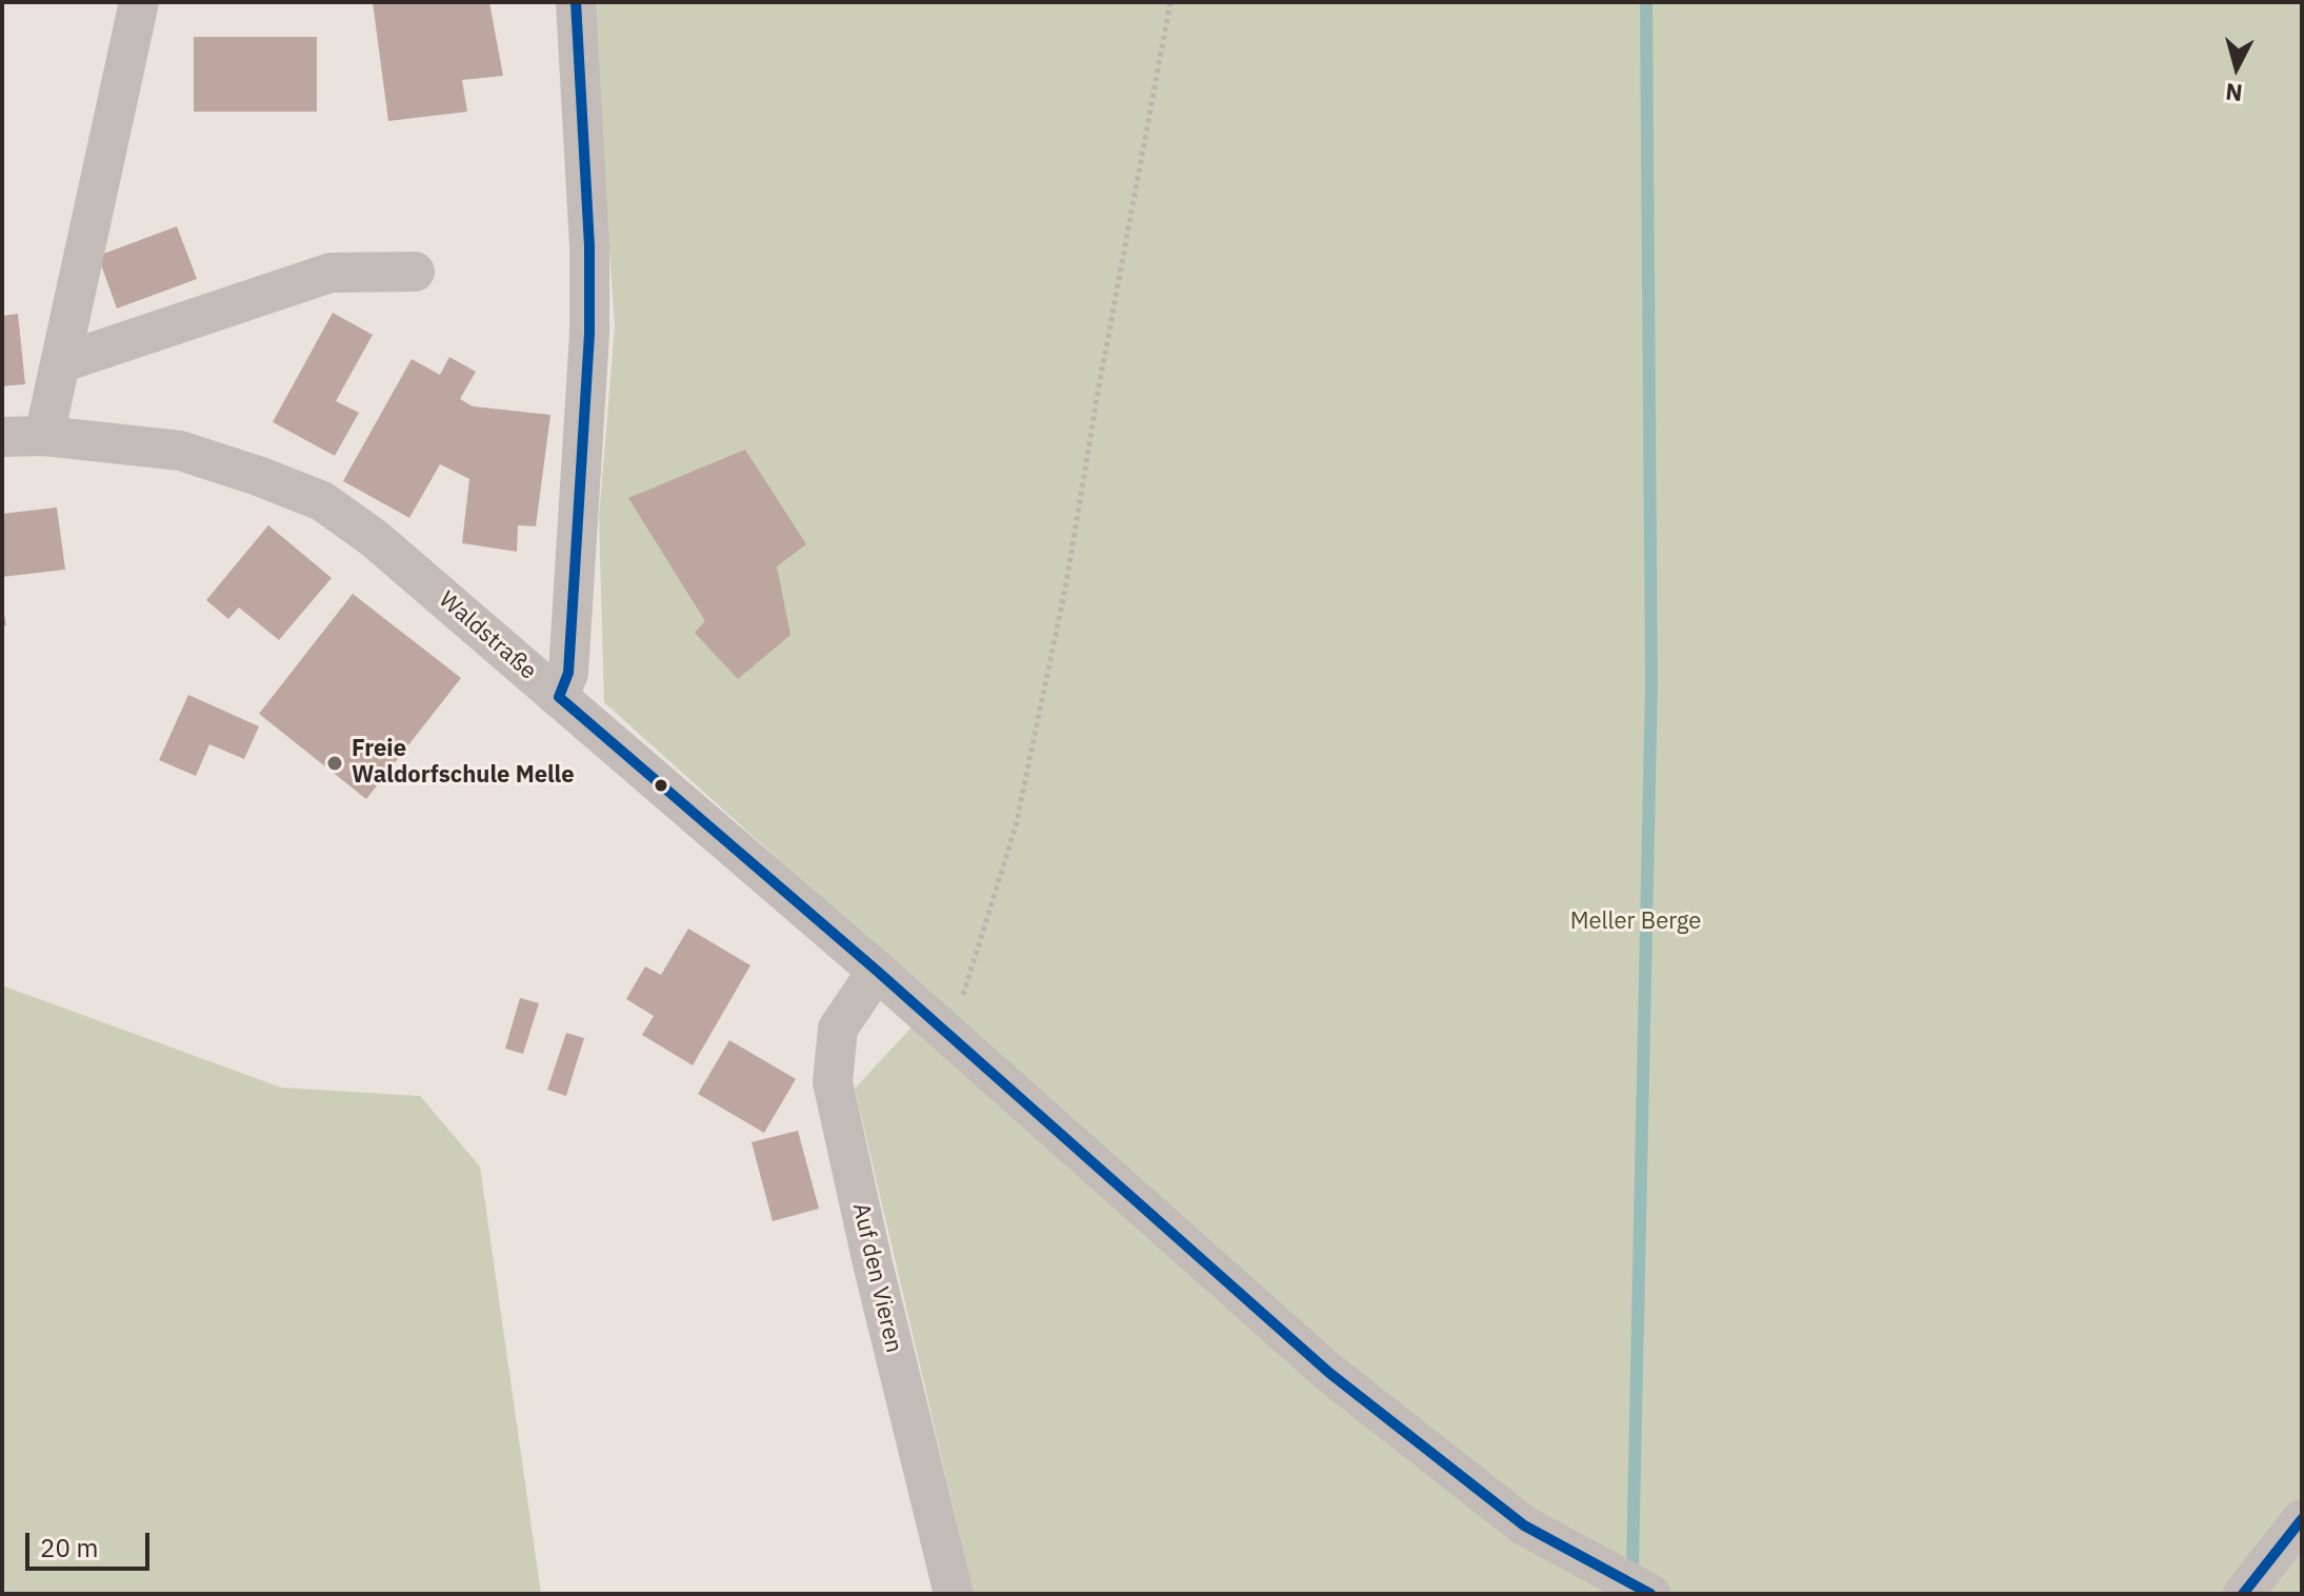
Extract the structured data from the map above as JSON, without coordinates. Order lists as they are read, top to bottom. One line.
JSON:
{"streets":{"street":["Waldstraße","Auf den Vieren"]},"crossings":[["Waldstraße","Auf den Vieren"]],"parks":["Meller Berge"],"places":["Freie Waldorfschule Melle"],"scale_bar":"20 m","north":"bottom"}
